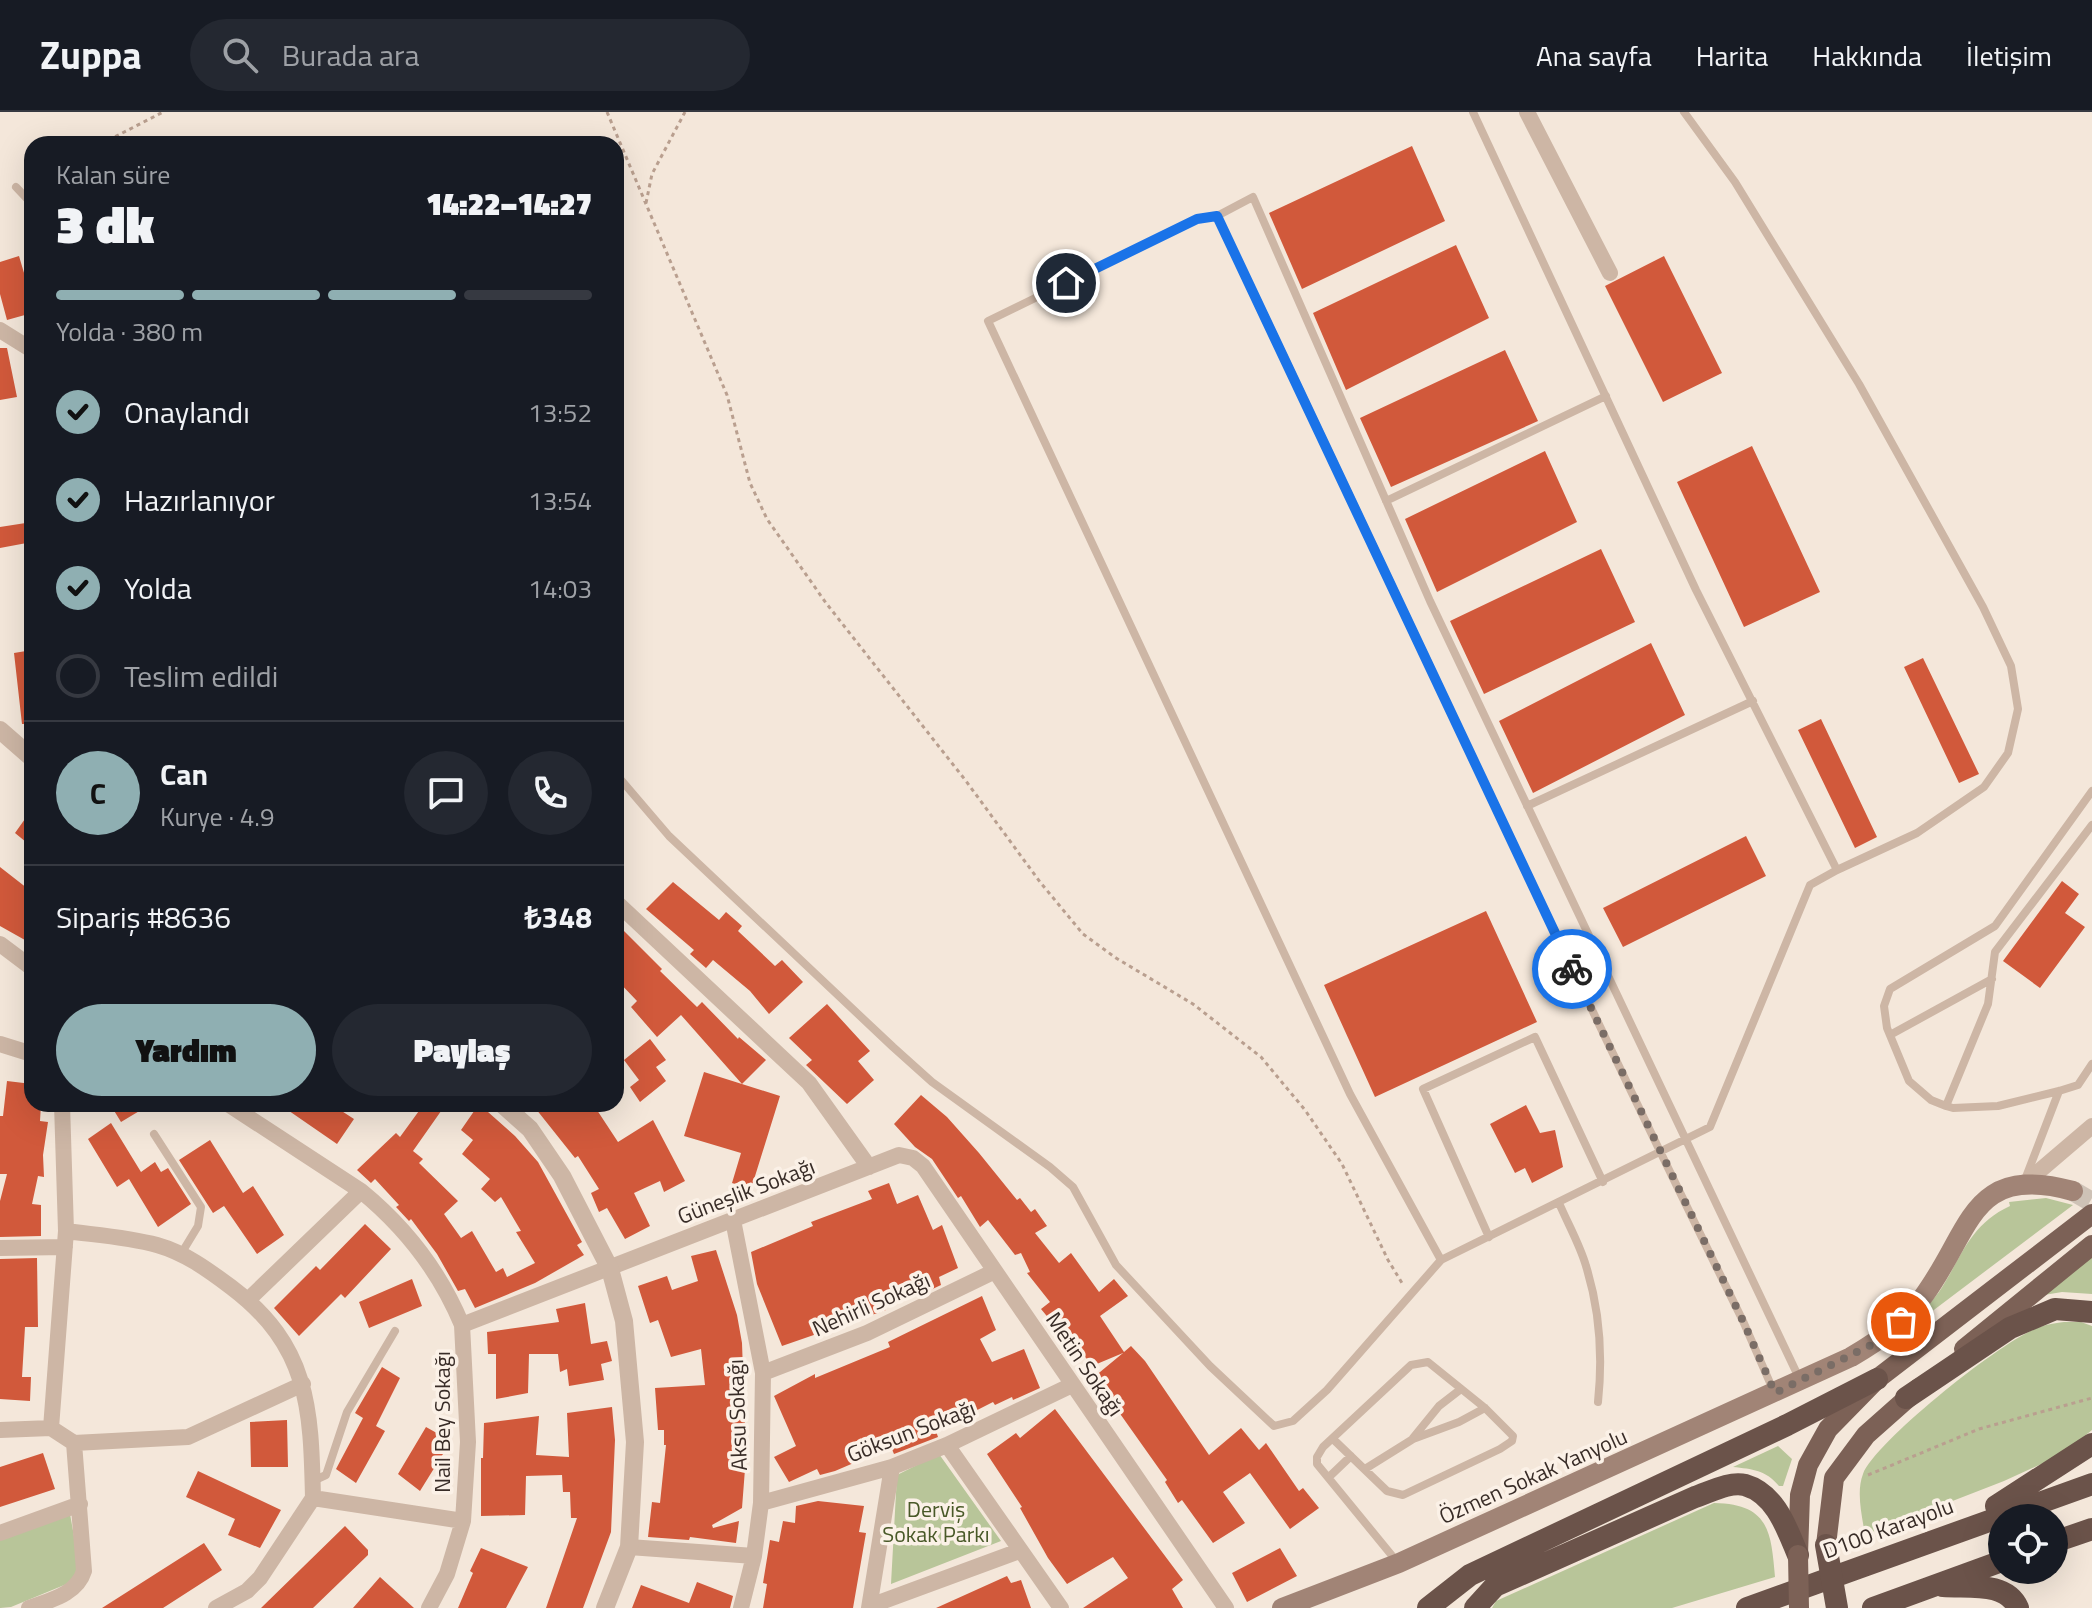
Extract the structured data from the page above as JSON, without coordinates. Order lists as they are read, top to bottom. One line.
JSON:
{"streets":{"highway":["D100 Karayolu"],"main road":["Özmen Sokak Yanyolu"],"street":["Güneşlik Sokağı","Nehirli Sokağı","Metin Sokağı","Aksu Sokağı","Nail Bey Sokağı","Göksun Sokağı"]},"crossings":[["Güneşlik Sokağı","Metin Sokağı"],["Güneşlik Sokağı","Aksu Sokağı"],["Güneşlik Sokağı","Nail Bey Sokağı"],["Nehirli Sokağı","Metin Sokağı"],["Nehirli Sokağı","Aksu Sokağı"],["Metin Sokağı","Göksun Sokağı"],["Aksu Sokağı","Göksun Sokağı"]],"parks":["Derviş Sokak Parkı"],"page":{"header":"Zuppa","search":"Burada ara","nav":["Ana sayfa","Harita","Hakkında","İletişim"],"heading":["3 dk","Kalan süre","14:22–14:27"],"panel":["Can","Kurye · 4.9","Sipariş #8636","₺348"],"bar":"Yolda · 380 m","list":[["Onaylandı","13:52"],["Hazırlanıyor","13:54"],["Yolda","14:03"],"Teslim edildi"],"round":"C","buttons":["Yardım","Paylaş"]}}
